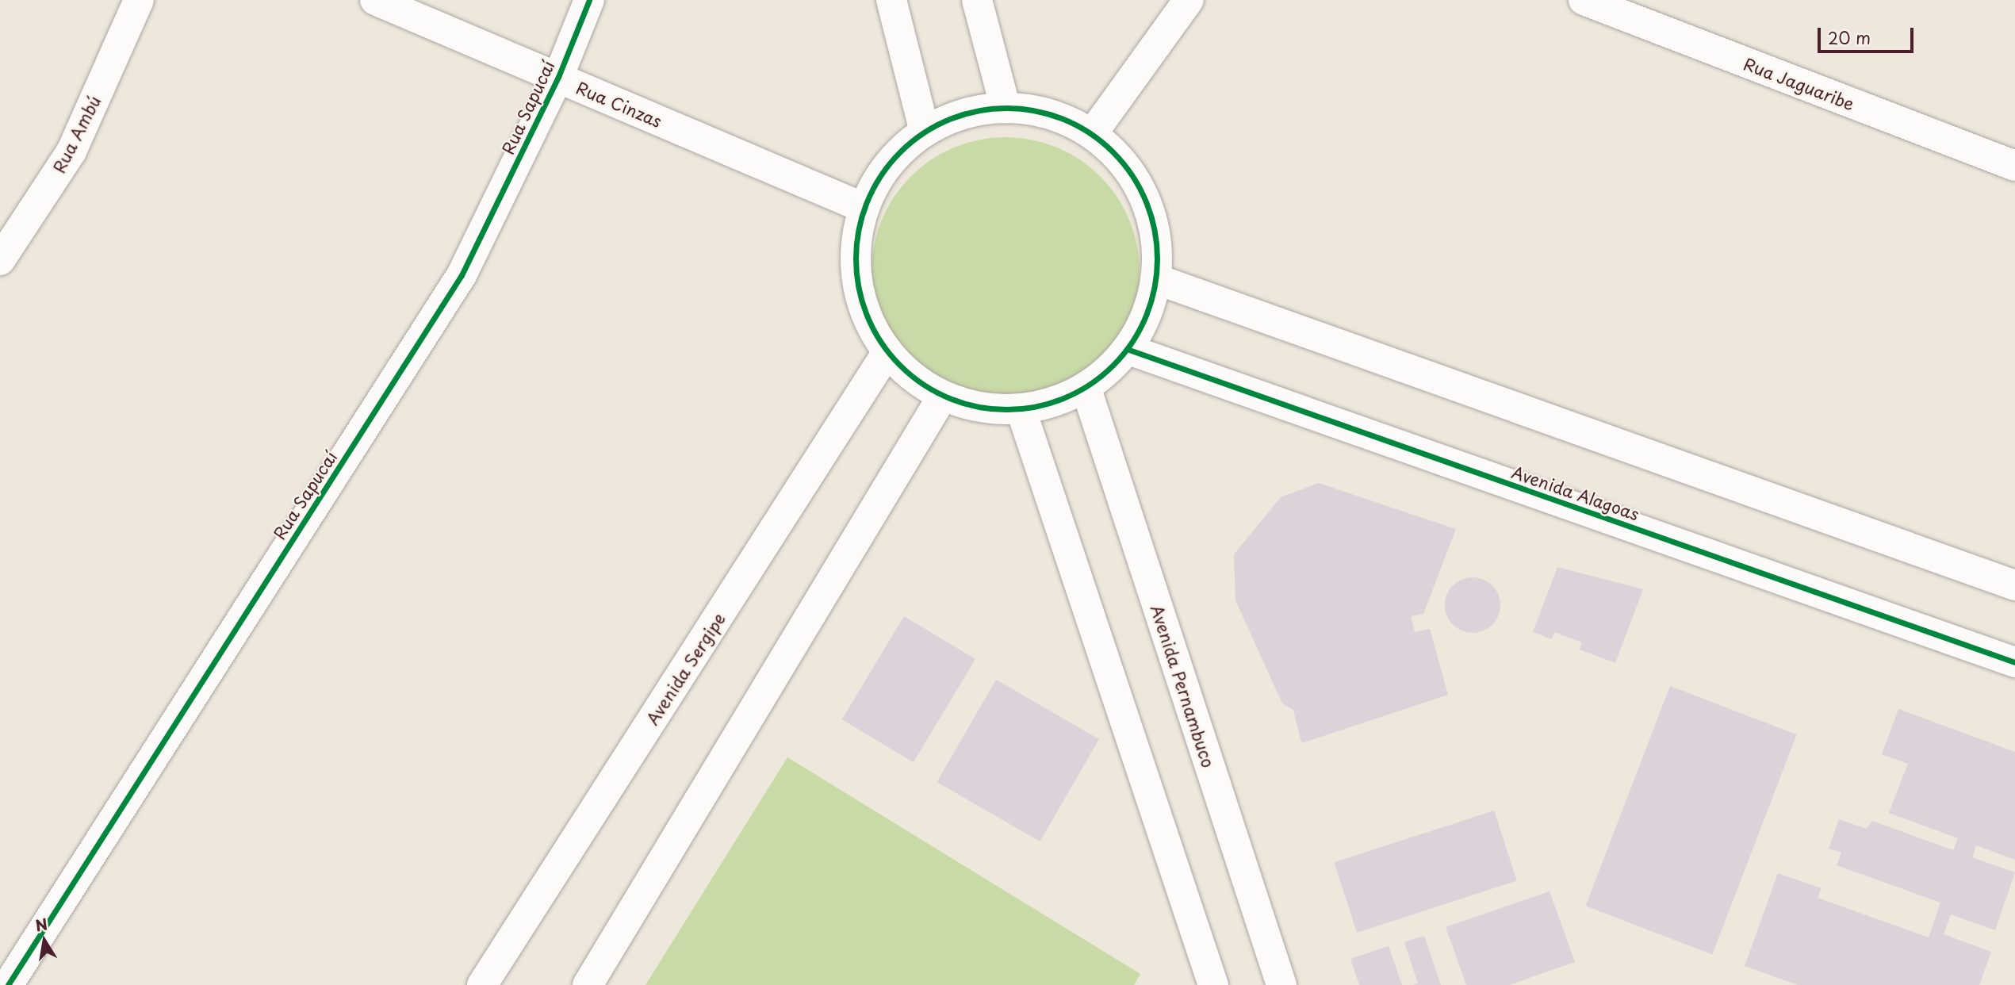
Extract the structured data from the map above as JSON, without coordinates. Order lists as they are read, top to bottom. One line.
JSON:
{"streets":{"street":["Rua Jaguaribe","Rua Cinzas","Rua Sapucaí","Rua Ambú","Avenida Alagoas","Avenida Sergipe","Avenida Pernambuco"]},"crossings":[["Rua Cinzas","Rua Sapucaí"]],"scale_bar":"20 m","north":"top"}
